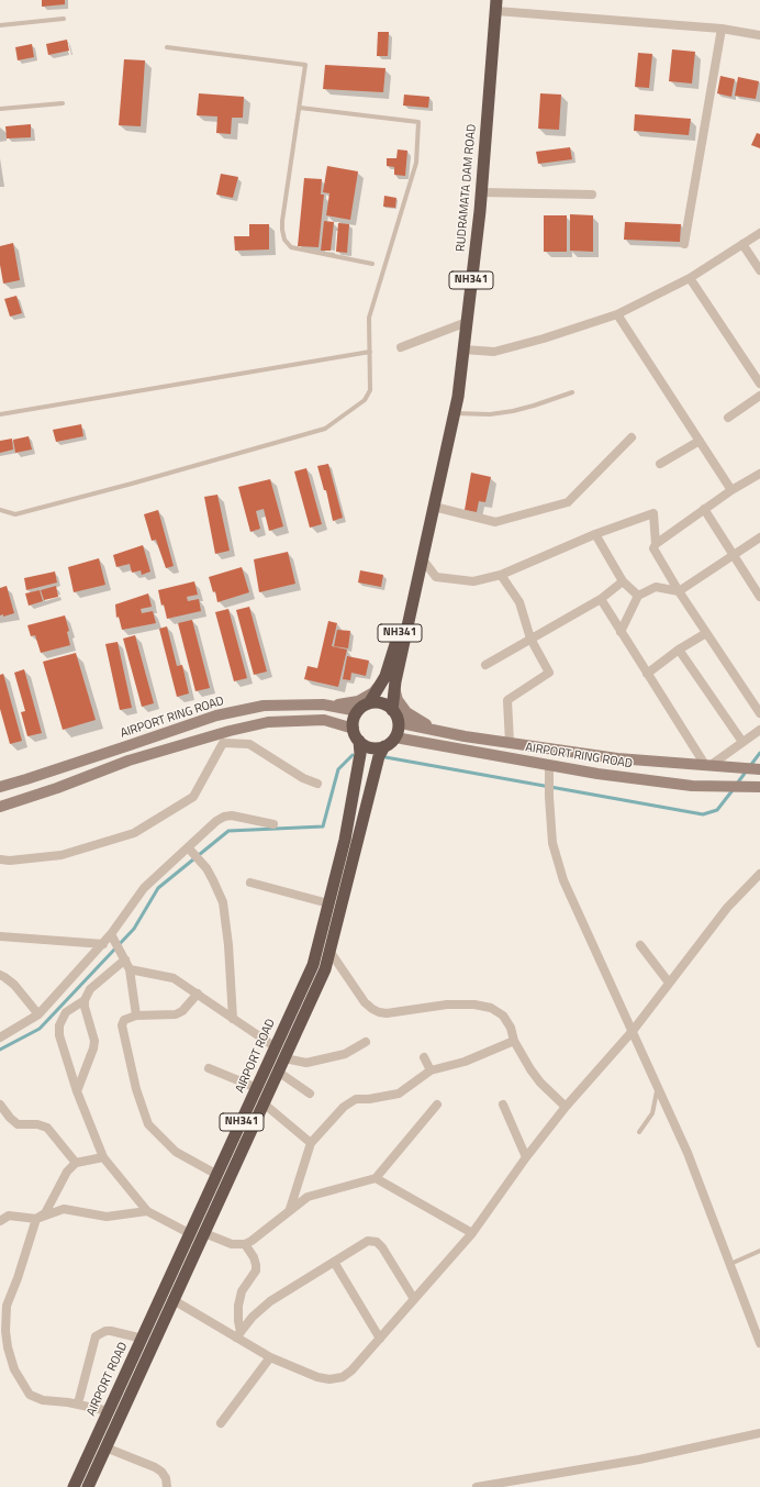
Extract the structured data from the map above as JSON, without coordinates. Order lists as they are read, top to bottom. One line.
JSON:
{"streets":{"highway":["RUDRAMATA DAM ROAD","NH341","AIRPORT ROAD"],"main road":["AIRPORT RING ROAD"]},"crossings":[["RUDRAMATA DAM ROAD","NH341"],["NH341","AIRPORT RING ROAD"],["NH341","AIRPORT ROAD"],["AIRPORT RING ROAD","AIRPORT ROAD"]]}
